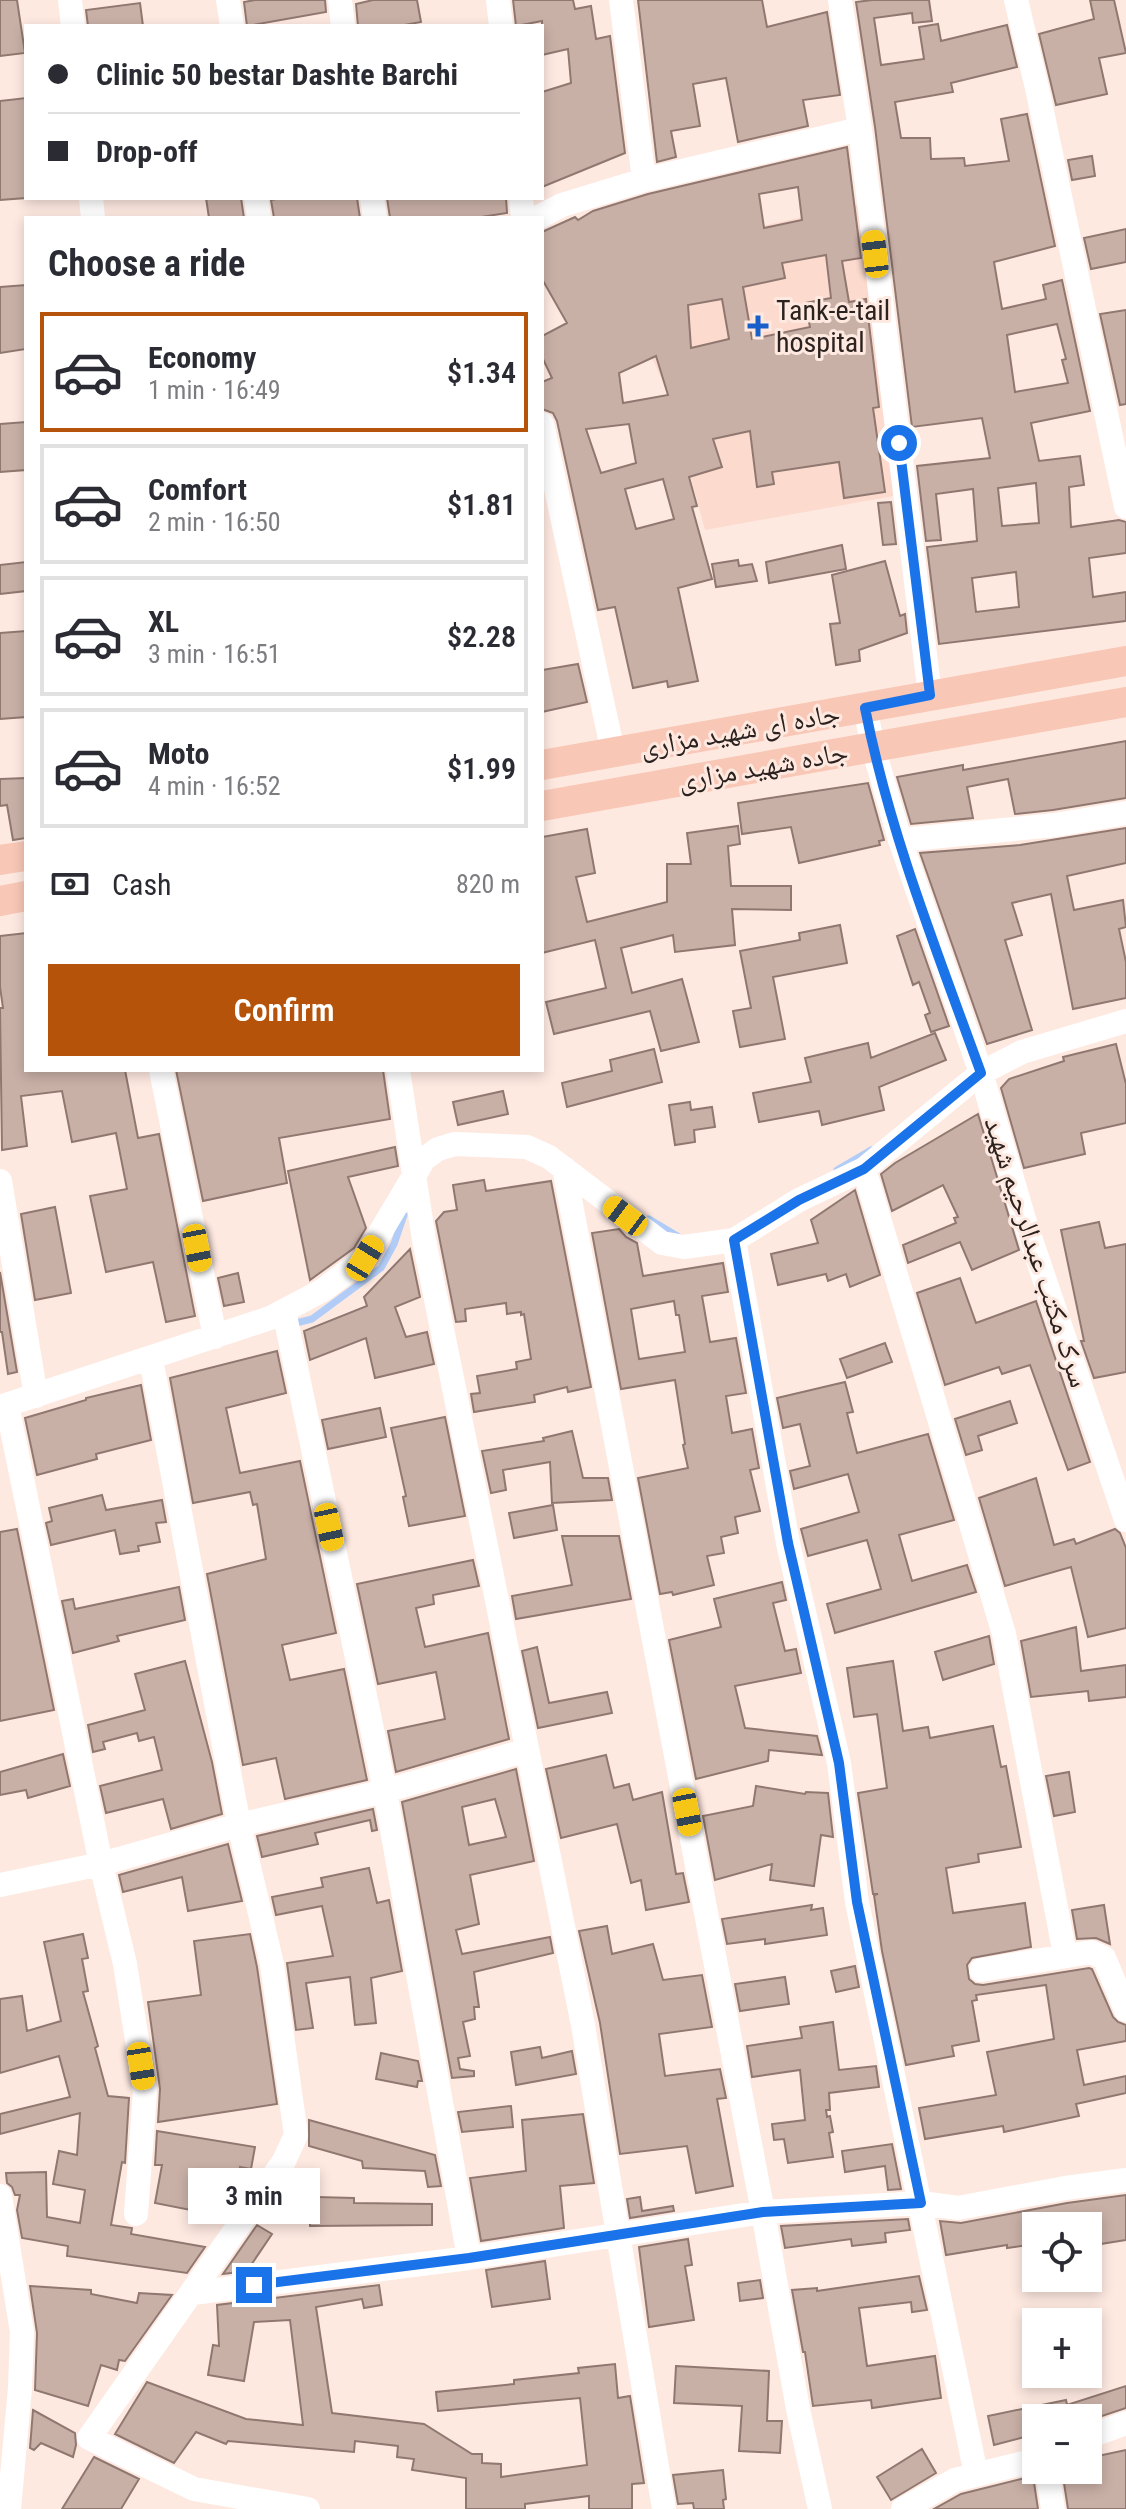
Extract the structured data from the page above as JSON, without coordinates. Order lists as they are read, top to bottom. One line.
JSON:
{"streets":{"main road":["جاده ای شهید مزاری","جاده شهید مزاری"],"street":["سرک مکتب عبدالرحیم شهید"]},"crossings":[["جاده ای شهید مزاری","سرک مکتب عبدالرحیم شهید"],["جاده شهید مزاری","سرک مکتب عبدالرحیم شهید"]],"places":{"health":["Tank-e-tail hospital"]},"page":{"banner":["Clinic 50 bestar Dashte Barchi","Drop-off"],"heading":"Choose a ride","list":[{"name":"Economy","note":"1 min · 16:49","value":"$1.34"},{"name":"Comfort","note":"2 min · 16:50","value":"$1.81"},{"name":"XL","note":"3 min · 16:51","value":"$2.28"},{"name":"Moto","note":"4 min · 16:52","value":"$1.99"}],"pay":["Cash","820 m"],"buttons":"Confirm","bubble":"3 min","map_buttons":["+","−"]}}
